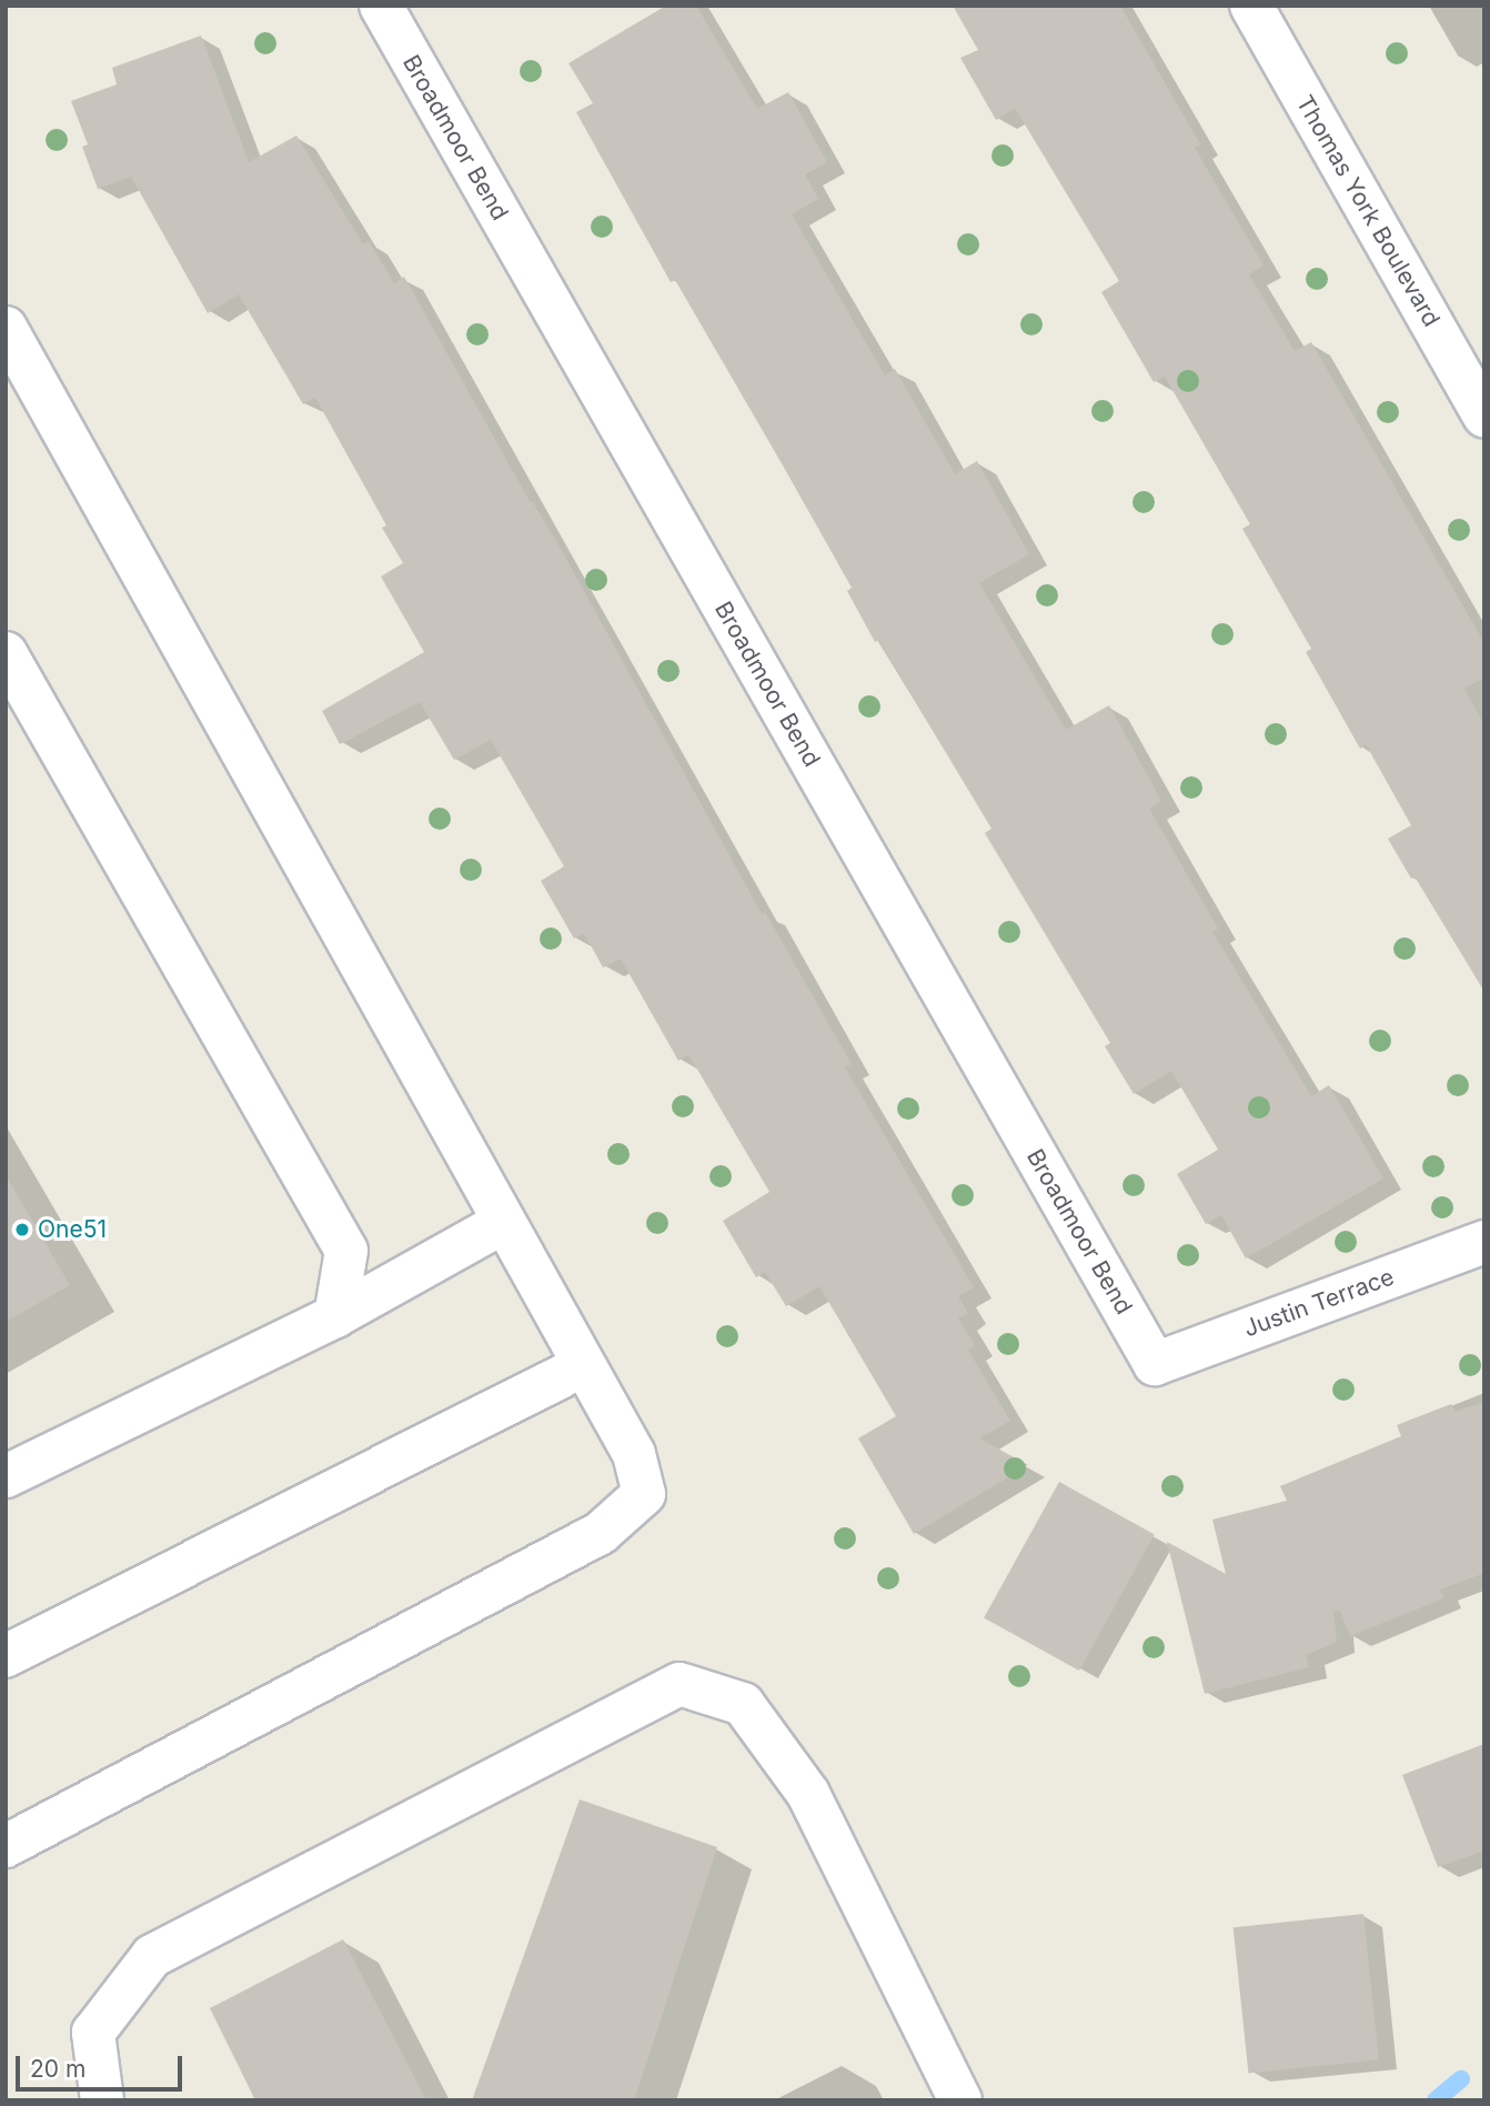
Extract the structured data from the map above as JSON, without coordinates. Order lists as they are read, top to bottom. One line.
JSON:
{"streets":{"street":["Broadmoor Bend","Thomas York Boulevard","Justin Terrace"]},"crossings":[["Broadmoor Bend","Justin Terrace"]],"places":["One51"],"scale_bar":"20 m"}
